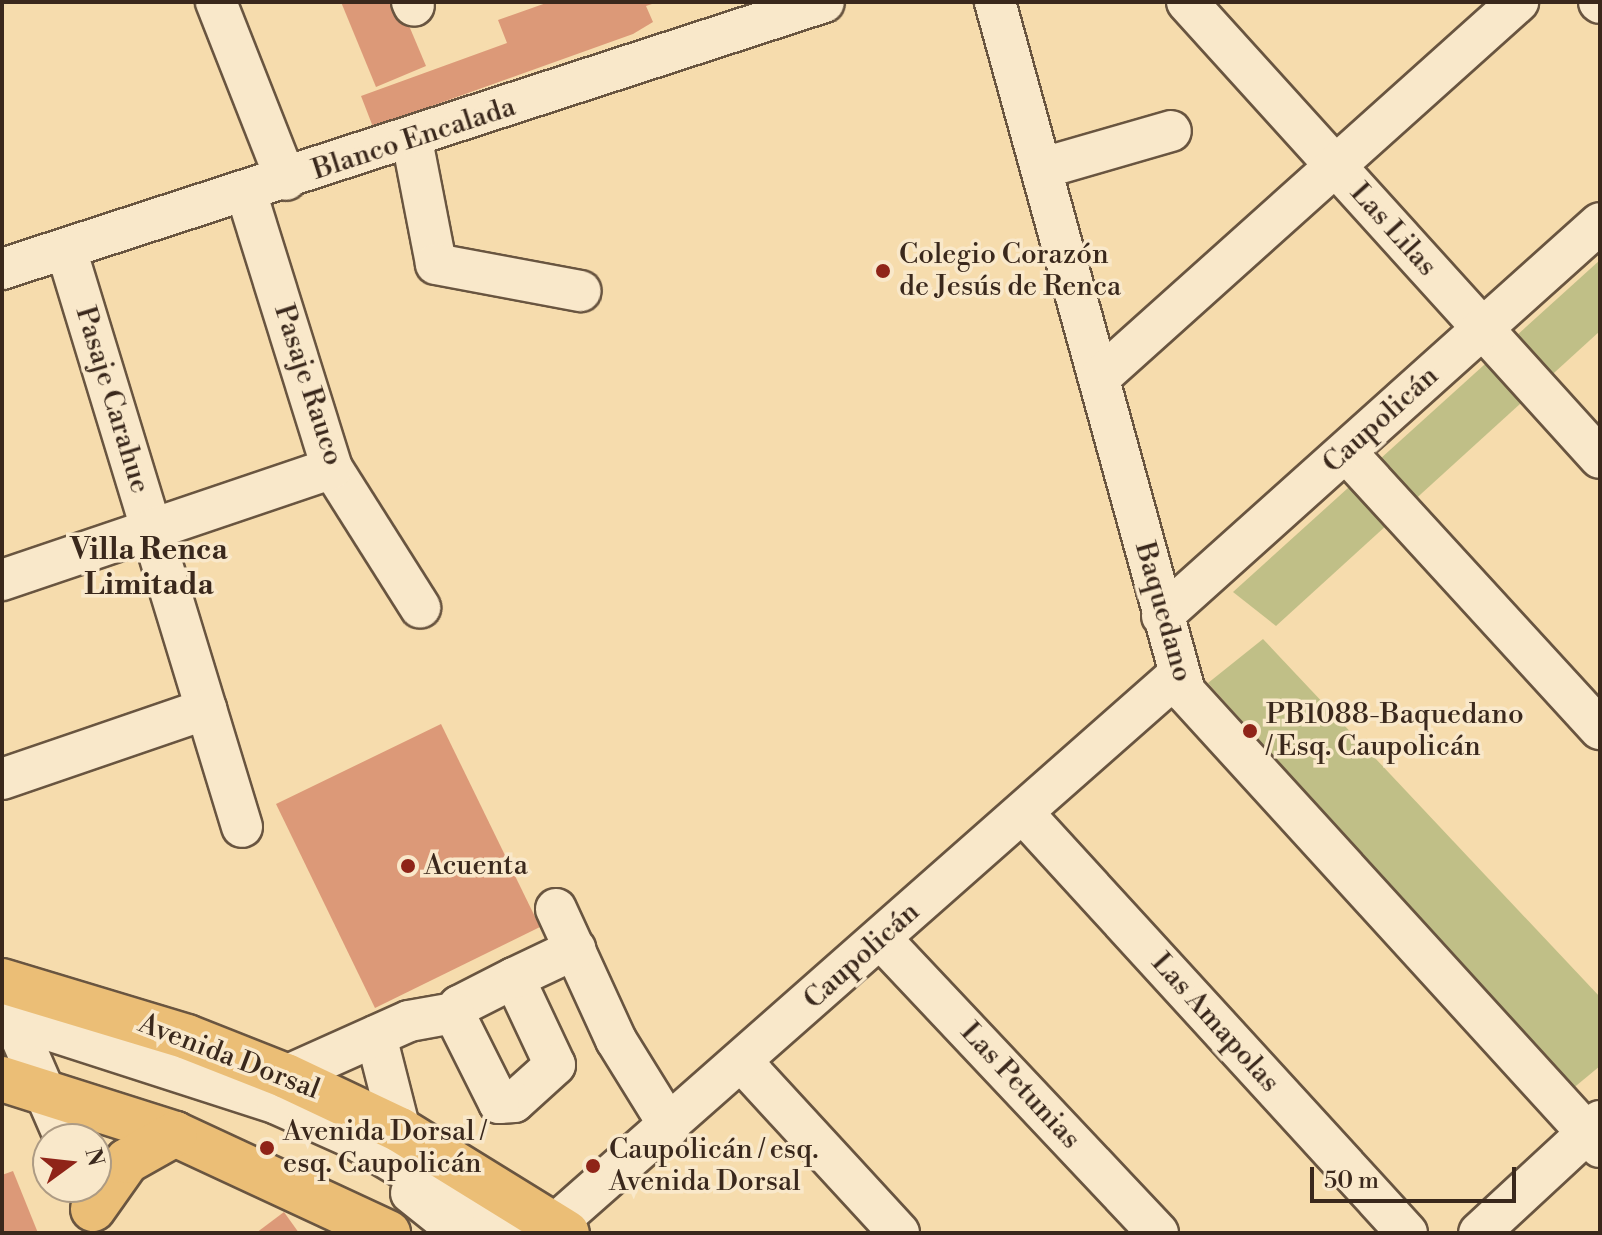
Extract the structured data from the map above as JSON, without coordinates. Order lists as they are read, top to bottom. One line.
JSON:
{"streets":{"main road":["Avenida Dorsal"],"street":["Blanco Encalada","Las Lilas","Pasaje Rauco","Pasaje Carahue","Caupolicán","Baquedano","Las Amapolas","Las Petunias"]},"crossings":[["Blanco Encalada","Pasaje Rauco"],["Blanco Encalada","Pasaje Carahue"],["Las Lilas","Caupolicán"],["Caupolicán","Baquedano"],["Caupolicán","Las Amapolas"],["Caupolicán","Avenida Dorsal"],["Caupolicán","Las Petunias"]],"districts":["Villa Renca Limitada"],"places":["Colegio Corazón de Jesús de Renca","PB1088-Baquedano / Esq. Caupolicán","Acuenta","Avenida Dorsal / esq. Caupolicán","Caupolicán / esq. Avenida Dorsal"],"scale_bar":"50 m","north":"right"}
